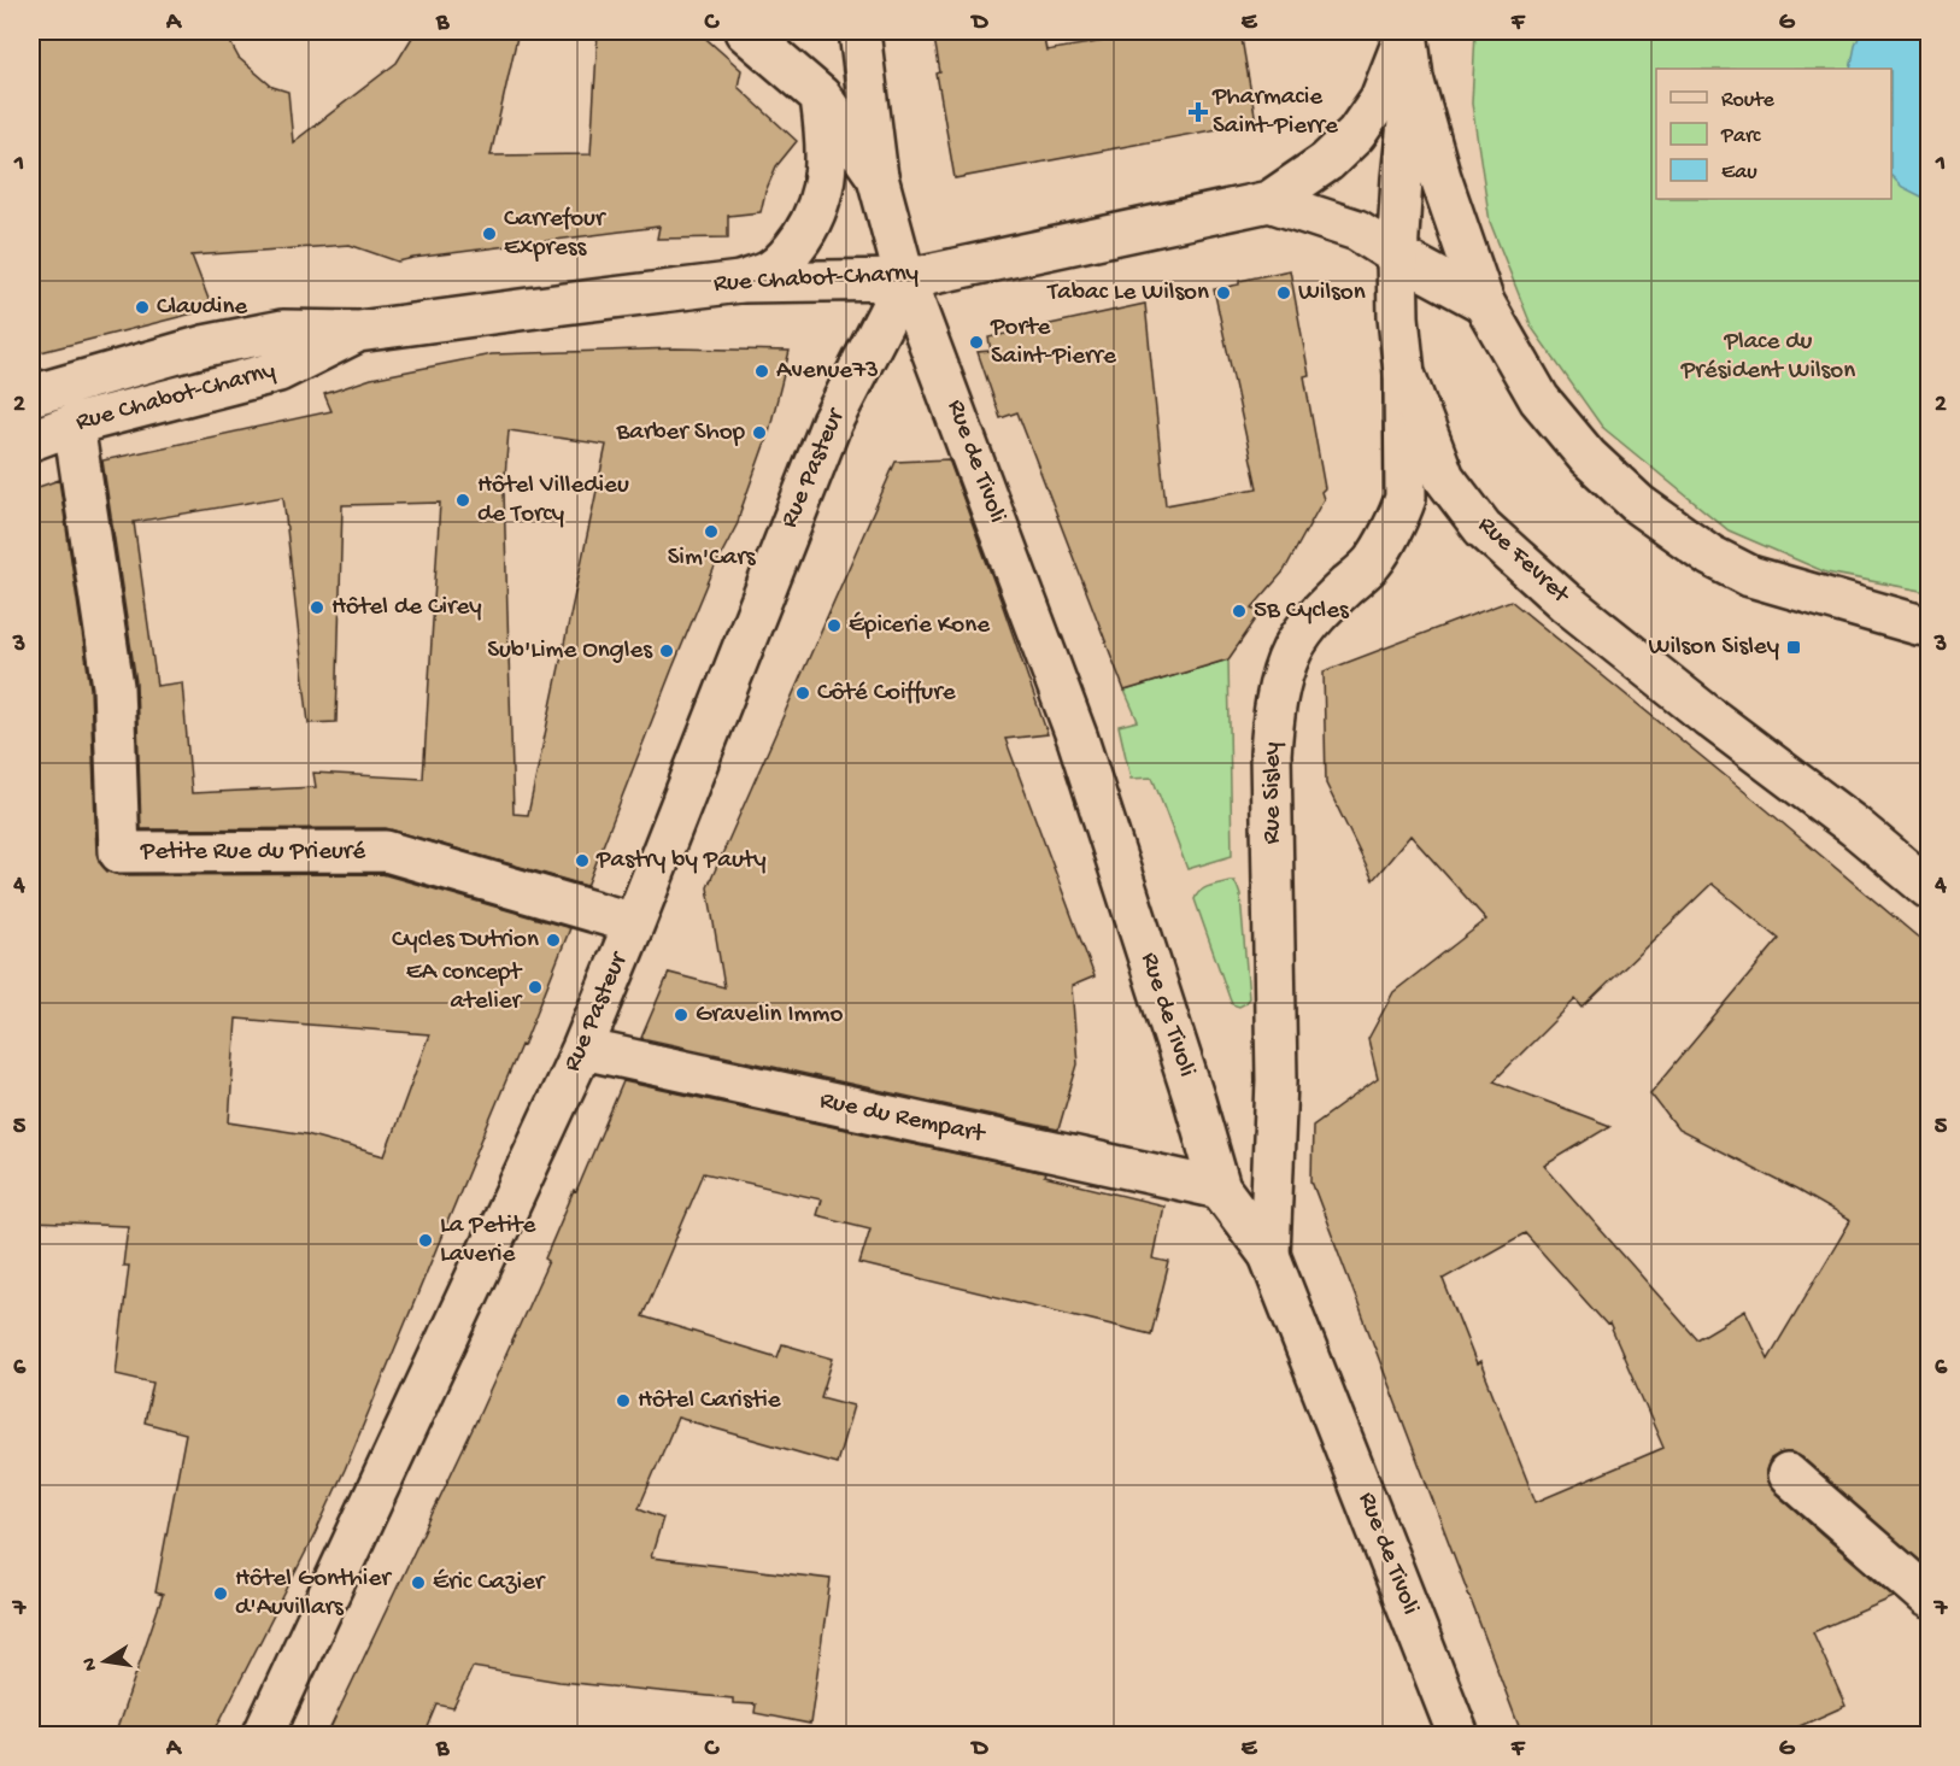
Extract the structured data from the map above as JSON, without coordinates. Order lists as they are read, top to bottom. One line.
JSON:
{"streets":{"street":["Rue Chabot-Charny","Rue de Tivoli","Rue Pasteur","Rue Fevret","Rue Sisley","Petite Rue du Prieuré","Rue du Rempart"]},"crossings":[["Rue Chabot-Charny","Rue de Tivoli"],["Rue Chabot-Charny","Rue Pasteur"],["Rue Chabot-Charny","Petite Rue du Prieuré"],["Rue de Tivoli","Rue Pasteur"],["Rue de Tivoli","Rue Sisley"],["Rue de Tivoli","Rue du Rempart"],["Rue Pasteur","Petite Rue du Prieuré"],["Rue Pasteur","Rue du Rempart"],["Rue Fevret","Rue Sisley"]],"parks":["Place du Président Wilson"],"places":{"health":["Pharmacie Saint-Pierre"],"other":["Carrefour Express","Tabac Le Wilson","Wilson","Claudine","Porte Saint-Pierre","Avenue73","Barber Shop","Hôtel Villedieu de Torcy","Sim'Cars","Hôtel de Cirey","5B Cycles","Épicerie Kone","Sub'Lime Ongles","Côté Coiffure","Pastry by Pauty","Cycles Dutrion","EA concept atelier","Gravelin Immo","La Petite Laverie","Hôtel Caristie","Éric Cazier","Hôtel Gonthier d'Auvillars"],"transit":["Wilson Sisley"]},"legend":["Route","Parc","Eau"],"north":"left","grid":{"columns":["A","B","C","D","E","F","G"],"rows":["1","2","3","4","5","6","7"]}}
